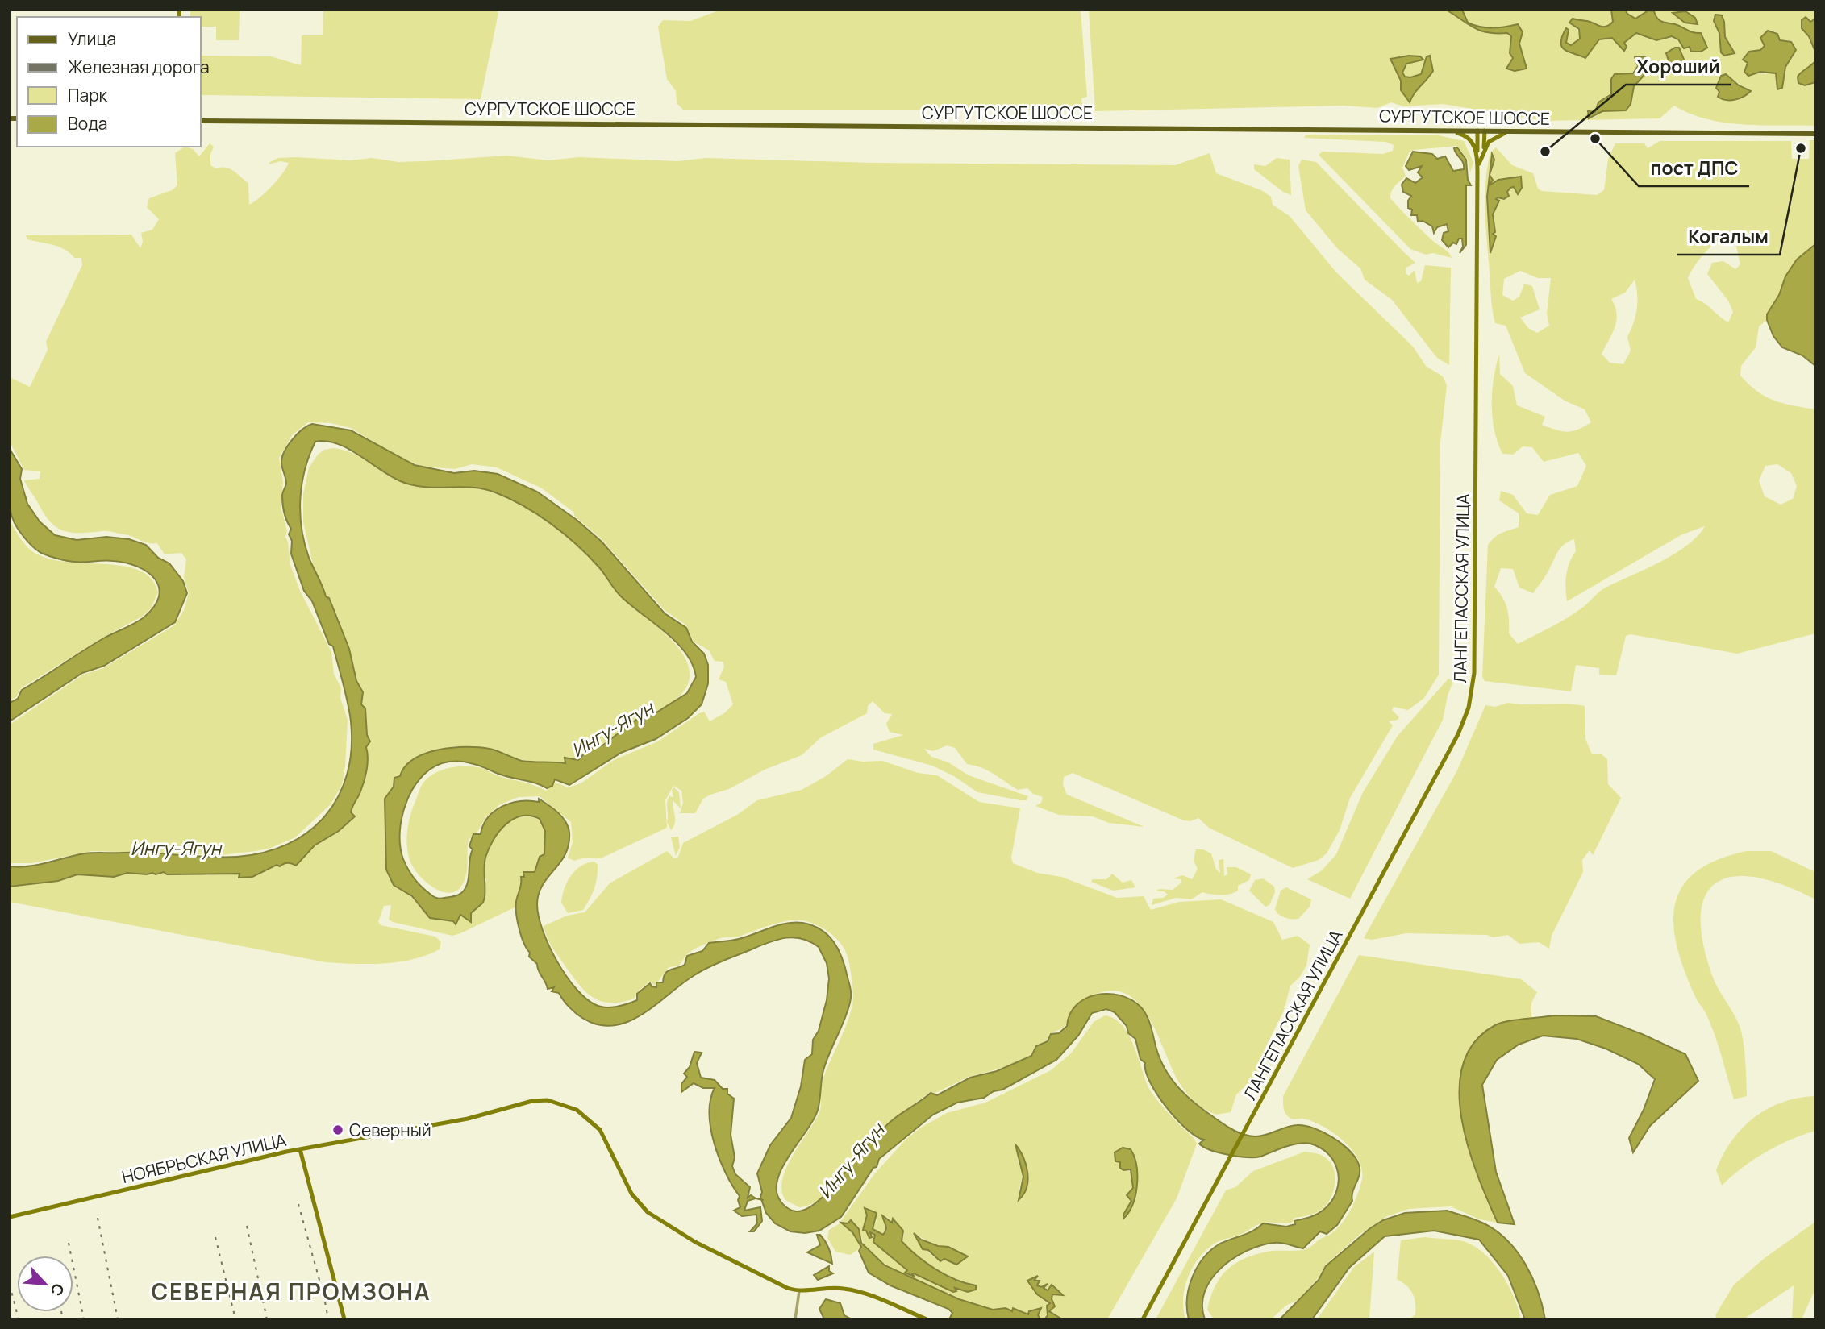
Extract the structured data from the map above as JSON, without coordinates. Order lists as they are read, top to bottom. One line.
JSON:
{"streets":{"main road":["СУРГУТСКОЕ ШОССЕ","ЛАНГЕПАССКАЯ УЛИЦА","НОЯБРЬСКАЯ УЛИЦА"]},"crossings":[["СУРГУТСКОЕ ШОССЕ","ЛАНГЕПАССКАЯ УЛИЦА"]],"districts":["СЕВЕРНАЯ ПРОМЗОНА"],"water":["Ингу-Ягун"],"places":["пост ДПС","Когалым","Хороший","Северный"],"legend":["Улица","Железная дорога","Парк","Вода"],"north":"bottom right"}
